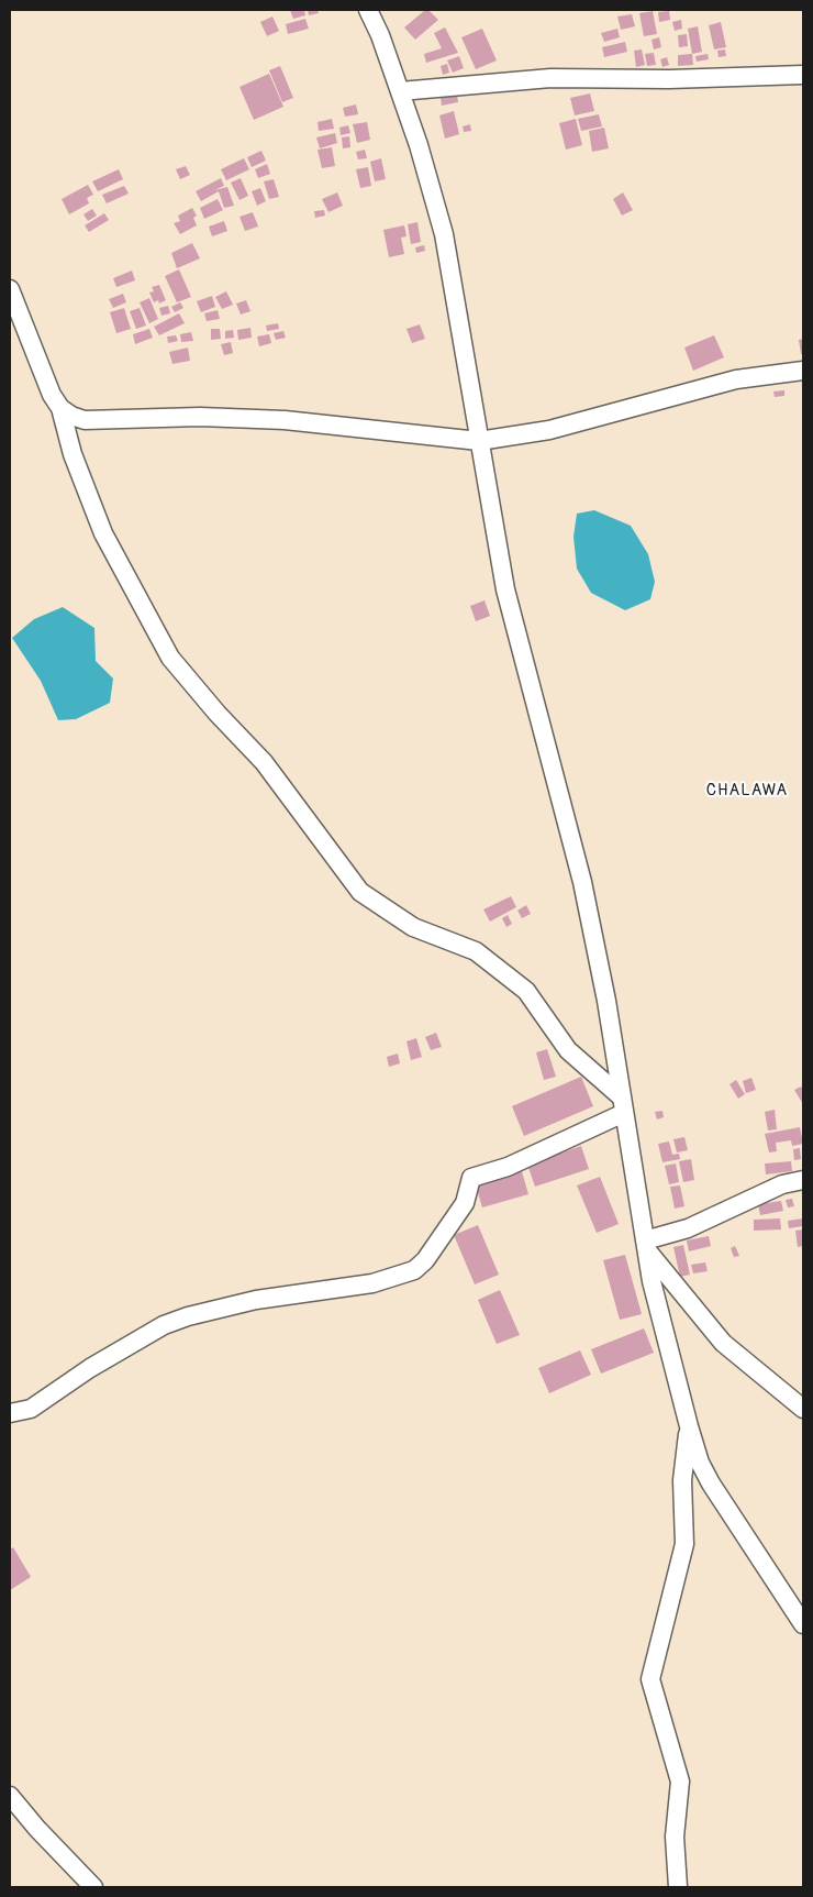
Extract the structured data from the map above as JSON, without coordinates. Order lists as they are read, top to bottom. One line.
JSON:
{"districts":["CHALAWA"]}
